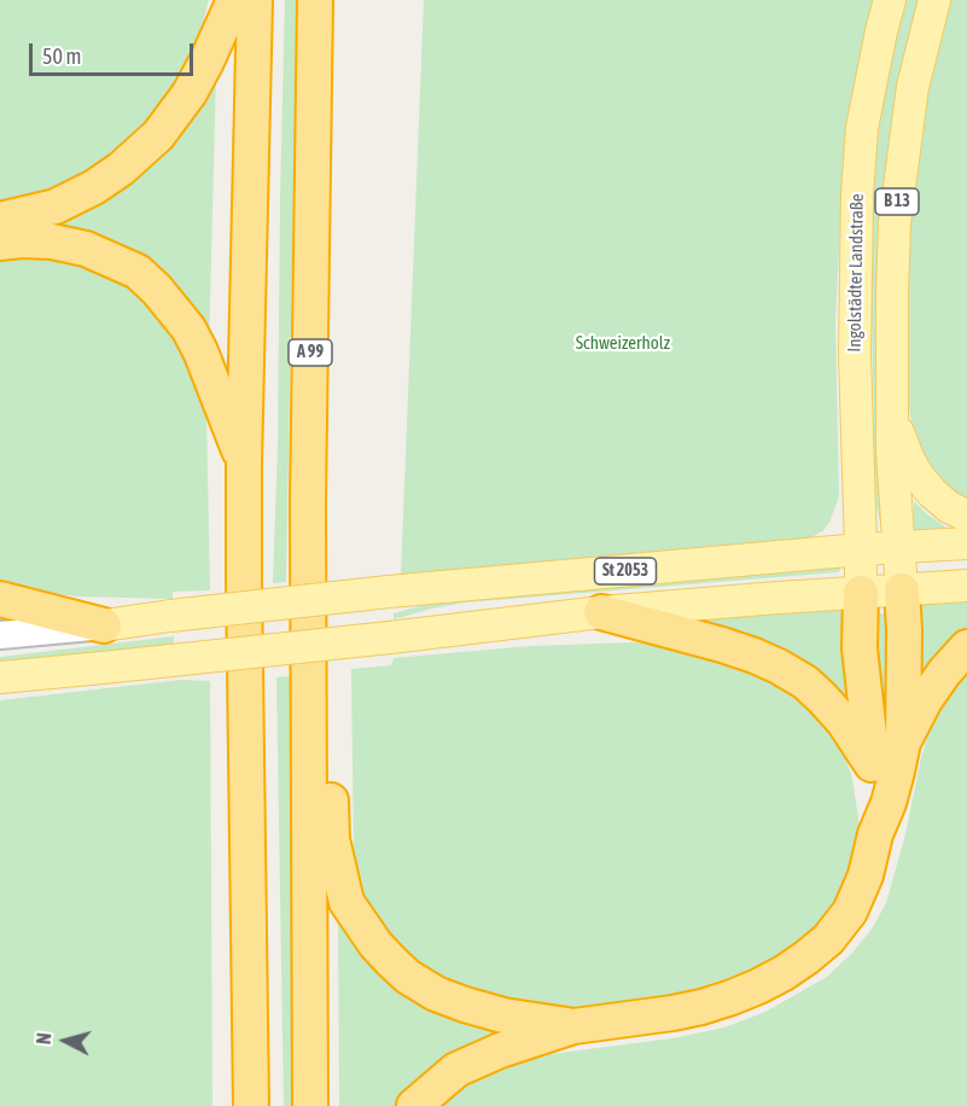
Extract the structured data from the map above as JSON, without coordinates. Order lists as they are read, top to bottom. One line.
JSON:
{"streets":{"highway":["A 99"],"main road":["B 13","Ingolstädter Landstraße","St 2053"]},"crossings":[["B 13","Ingolstädter Landstraße"],["Ingolstädter Landstraße","St 2053"]],"parks":["Schweizerholz"],"scale_bar":"50 m","north":"left"}
